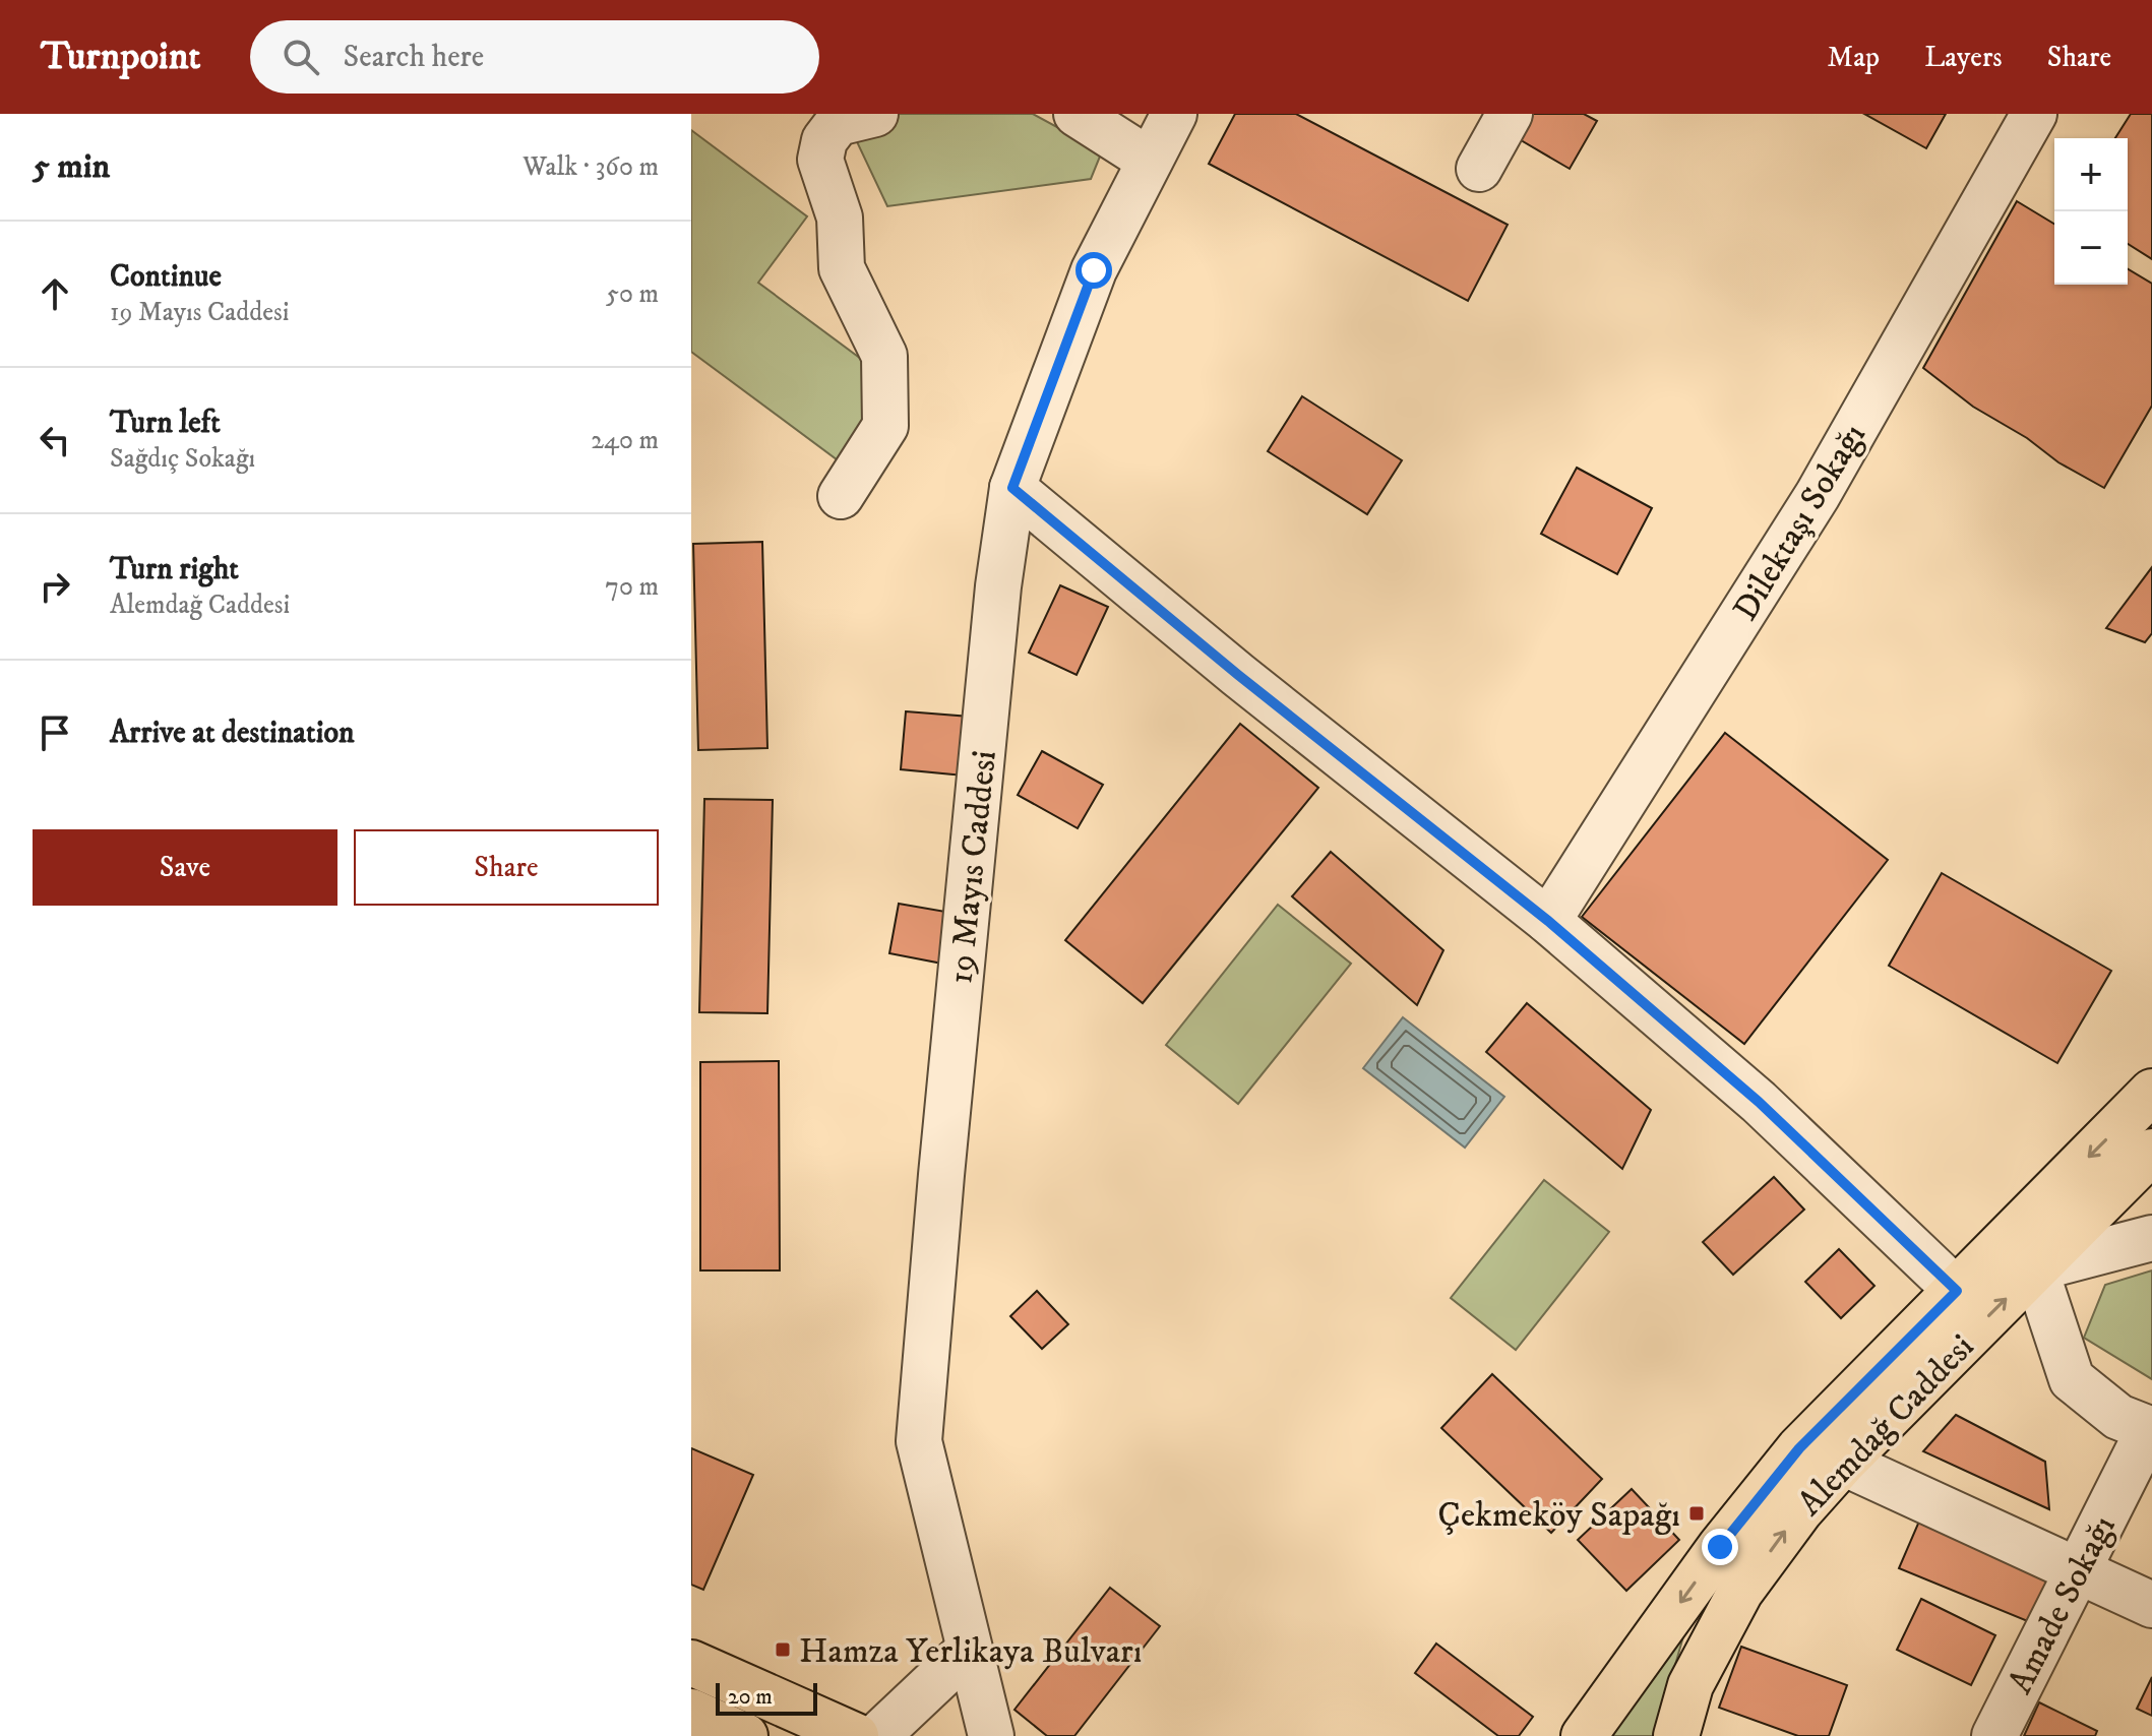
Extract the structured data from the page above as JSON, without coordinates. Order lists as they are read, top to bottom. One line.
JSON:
{"streets":{"main road":["Alemdağ Caddesi"],"street":["Dilektaşı Sokağı","19 Mayıs Caddesi","Amade Sokağı"]},"places":{"transit":["Çekmeköy Sapağı","Hamza Yerlikaya Bulvarı"]},"scale_bar":"20 m","page":{"header":"Turnpoint","search":"Search here","nav":["Map","Layers","Share"],"heading":["5 min","Walk · 360 m"],"map_buttons":["+","−"],"list":[["Continue","19 Mayıs Caddesi","50 m"],["Turn left","Sağdıç Sokağı","240 m"],["Turn right","Alemdağ Caddesi","70 m"],"Arrive at destination"],"buttons":["Save","Share"],"scale":"20 m"}}
